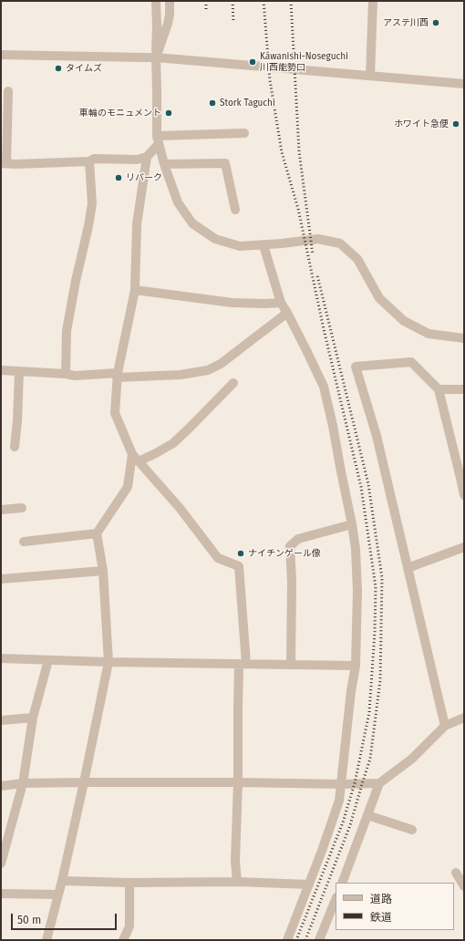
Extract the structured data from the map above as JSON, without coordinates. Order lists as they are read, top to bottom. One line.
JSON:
{"places":["アステ川西","Kawanishi-Noseguchi 川西能勢口","タイムズ","Stork Taguchi","車輪のモニュメント","ホワイト急便","リパーク","ナイチンゲール像"],"legend":["道路","鉄道"],"scale_bar":"50 m"}
